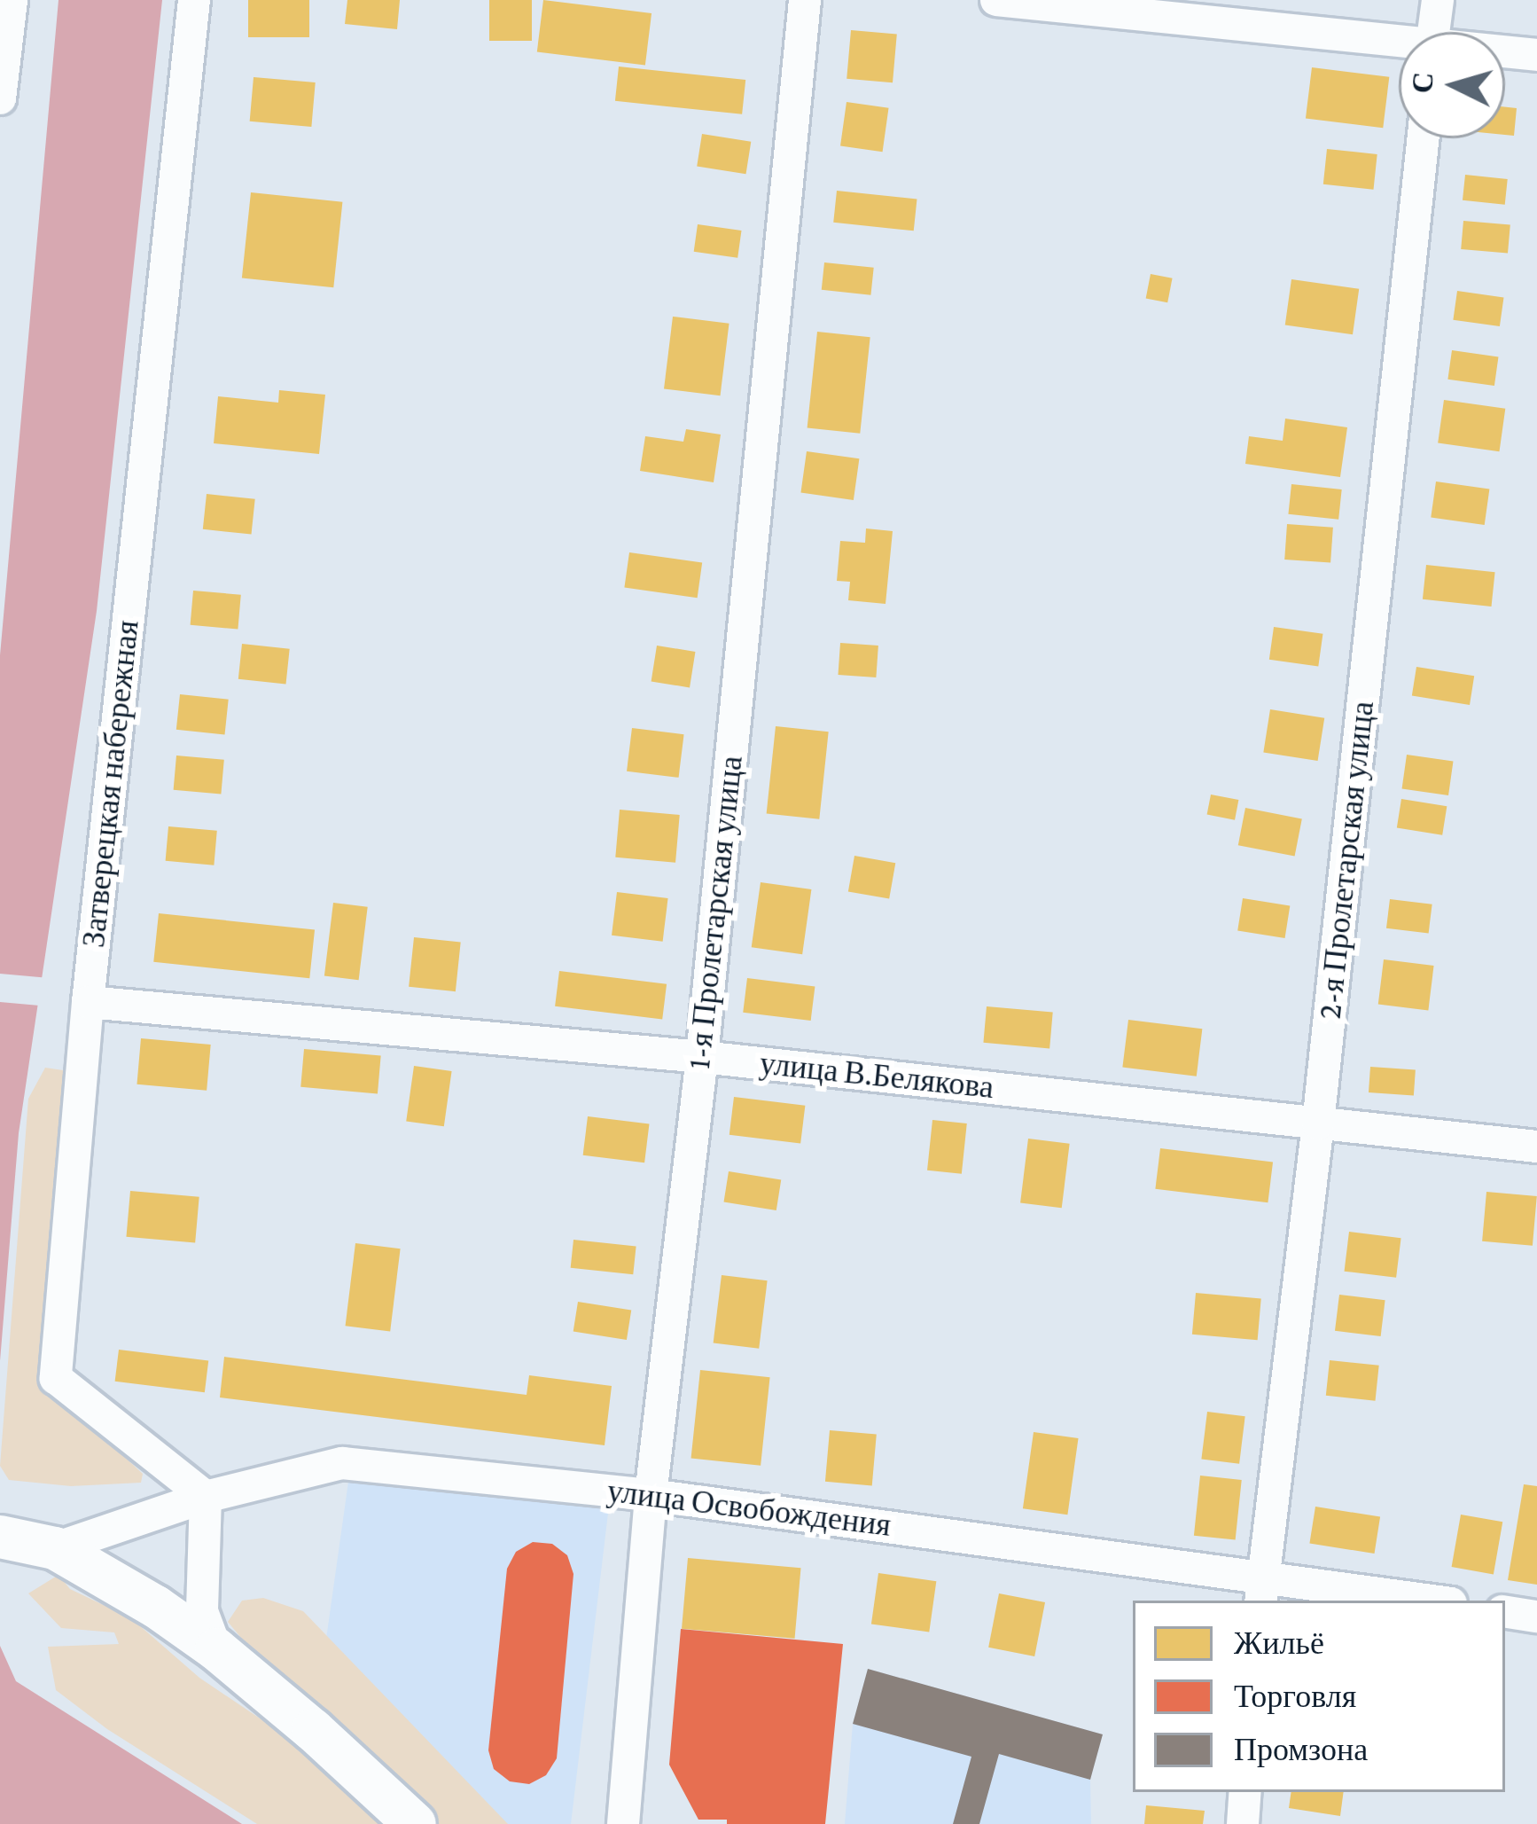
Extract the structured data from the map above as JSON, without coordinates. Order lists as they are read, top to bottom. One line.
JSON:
{"streets":{"street":["Затверецкая набережная","2-я Пролетарская улица","1-я Пролетарская улица","улица В.Белякова","улица Освобождения"]},"crossings":[["Затверецкая набережная","улица В.Белякова"],["Затверецкая набережная","улица Освобождения"],["2-я Пролетарская улица","улица В.Белякова"],["2-я Пролетарская улица","улица Освобождения"],["1-я Пролетарская улица","улица В.Белякова"],["1-я Пролетарская улица","улица Освобождения"]],"legend":["Жильё","Торговля","Промзона"],"north":"left"}
